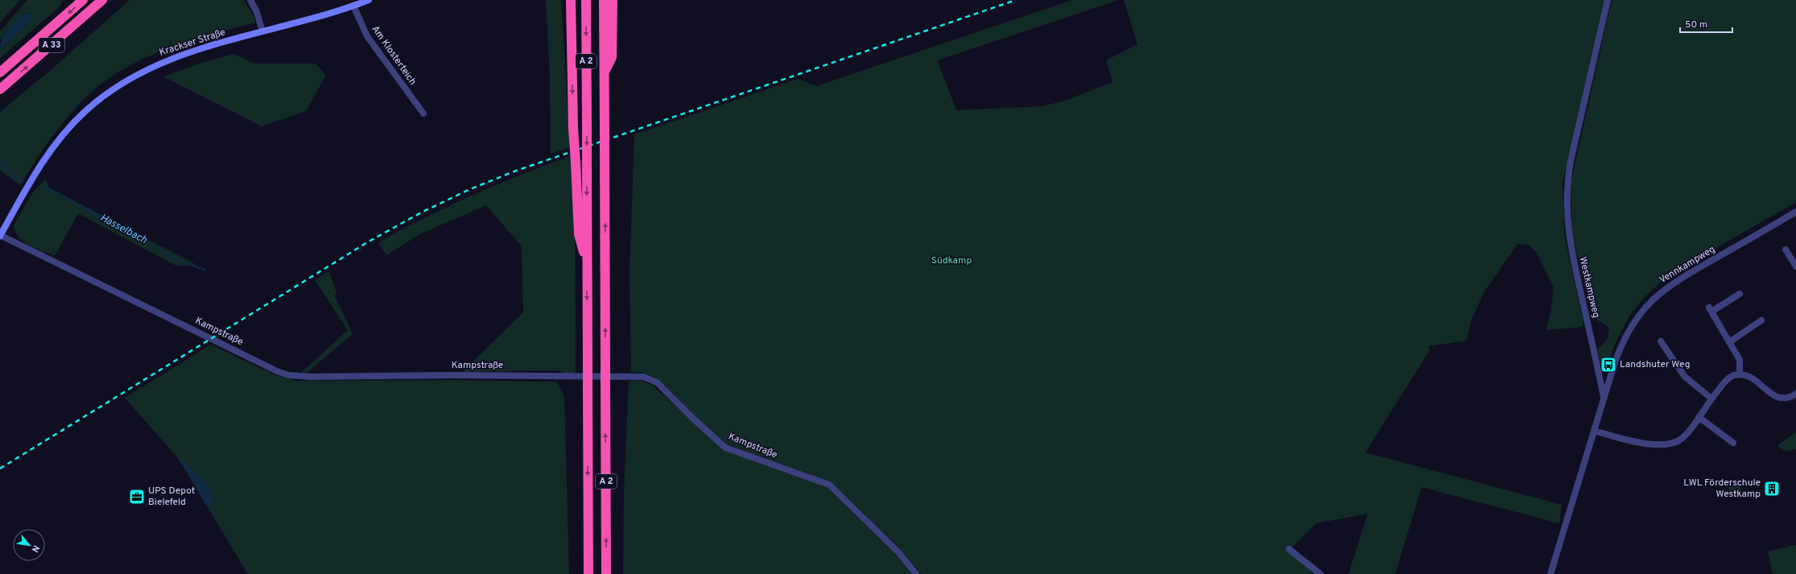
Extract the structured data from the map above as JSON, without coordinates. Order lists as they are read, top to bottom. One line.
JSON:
{"streets":{"highway":["A 33","A 2"],"street":["Krackser Straße","Am Klosterteich","Vennkampweg","Westkampweg","Kampstraße"]},"crossings":[["Krackser Straße","Am Klosterteich"],["Krackser Straße","Kampstraße"],["Vennkampweg","Westkampweg"]],"water":["Hasselbach"],"parks":["Südkamp"],"places":{"bus stop":["Landshuter Weg"],"building":["LWL Förderschule Westkamp"],"office":["UPS Depot Bielefeld"]},"scale_bar":"50 m","north":"bottom right"}
